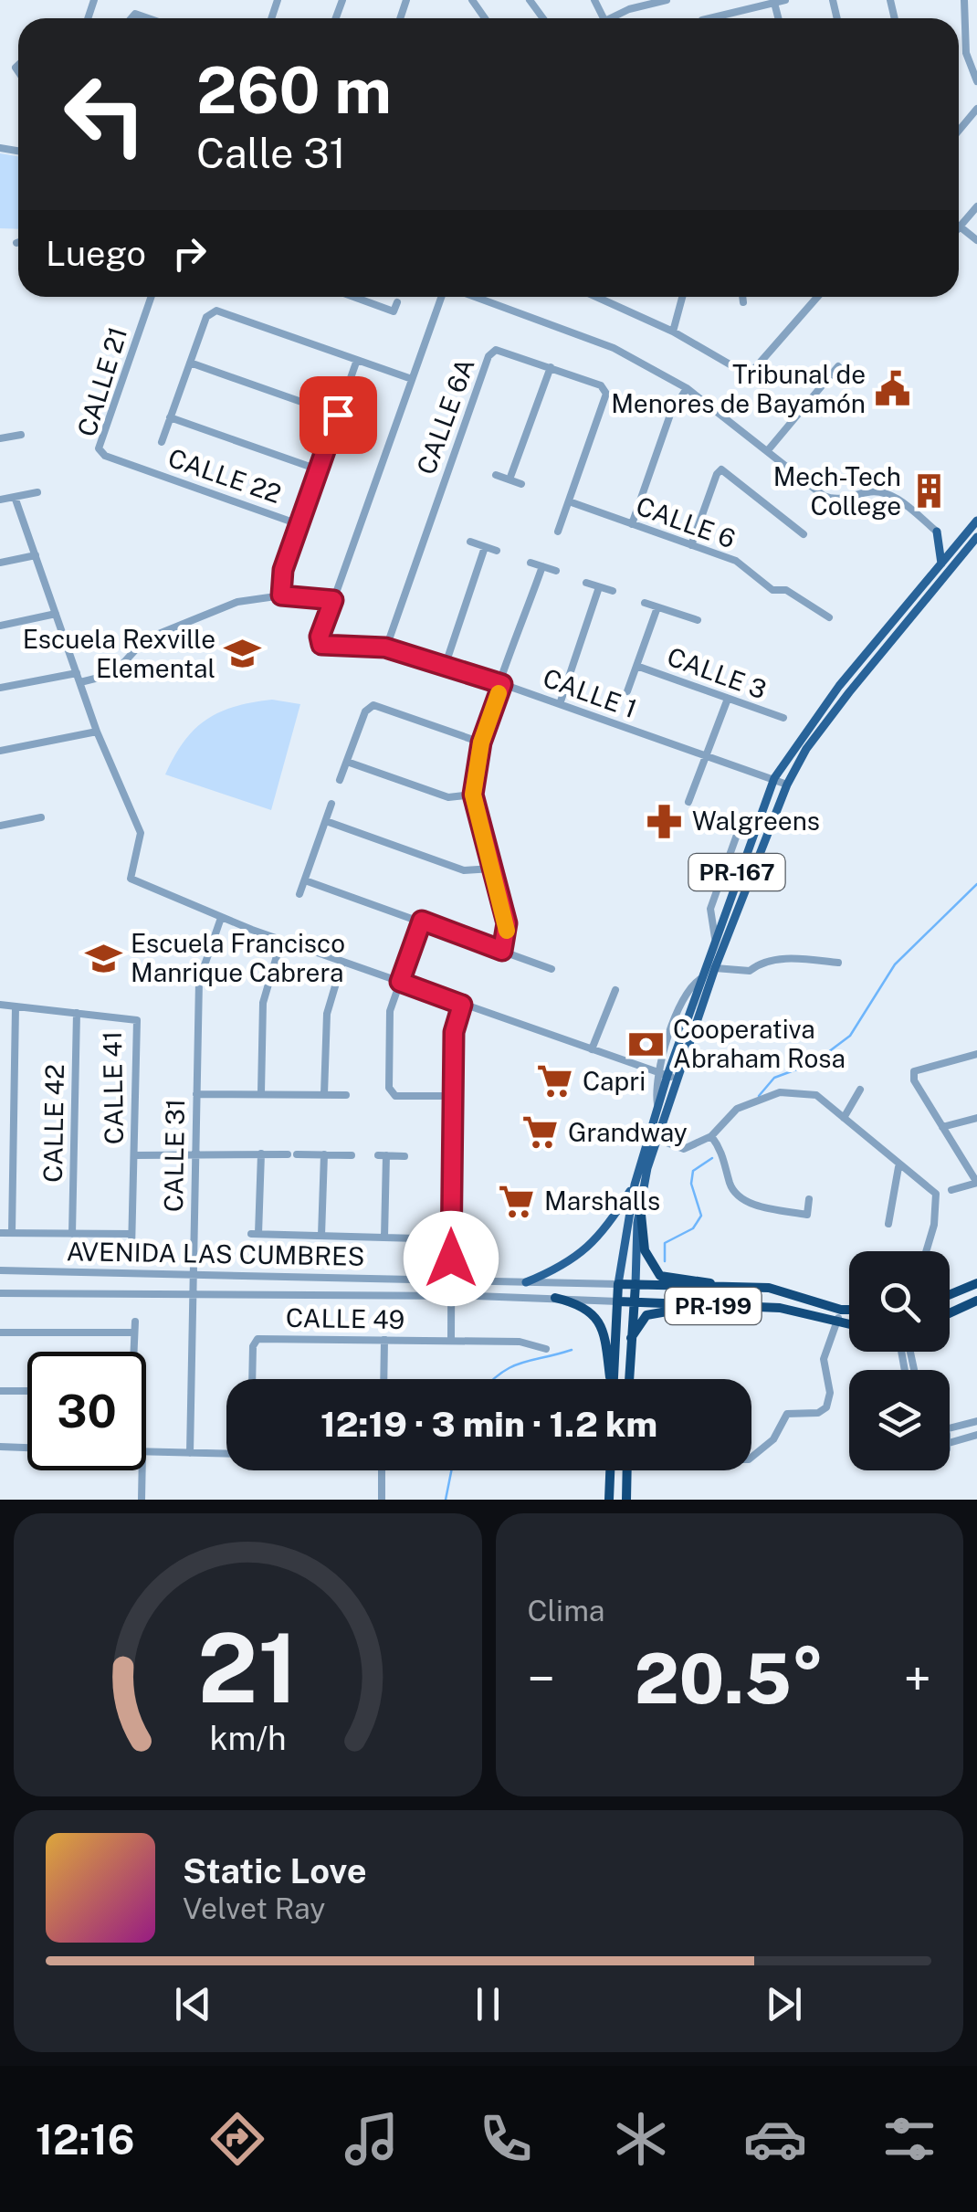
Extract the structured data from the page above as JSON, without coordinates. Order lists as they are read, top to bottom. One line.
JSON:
{"streets":{"highway":["PR-167","AVENIDA LAS CUMBRES","PR-199"],"street":["CALLE 21","CALLE 6A","CALLE 22","CALLE 6","CALLE 3","CALLE 1","CALLE 41","CALLE 42","CALLE 31","CALLE 49"]},"crossings":[["CALLE 21","CALLE 22"],["CALLE 6A","CALLE 6"],["CALLE 6A","CALLE 1"],["CALLE 1","PR-167"],["PR-167","AVENIDA LAS CUMBRES"],["CALLE 41","CALLE 42"],["CALLE 31","AVENIDA LAS CUMBRES"]],"places":{"public building":["Tribunal de Menores de Bayamón"],"building":["Mech-Tech College"],"school or university":["Escuela Rexville Elemental","Escuela Francisco Manrique Cabrera"],"pharmacy":["Walgreens"],"bank":["Cooperativa Abraham Rosa"],"supermarket":["Capri","Grandway","Marshalls"]},"page":{"turn":["260 m","Calle 31"],"then":"Luego","limit":"30","trip":"12:19 · 3 min · 1.2 km","tile":"Clima","heat":["−","20.5°","+"],"song":["Static Love","Velvet Ray"],"tabs":"12:16","gauge":["21","km/h"]}}
